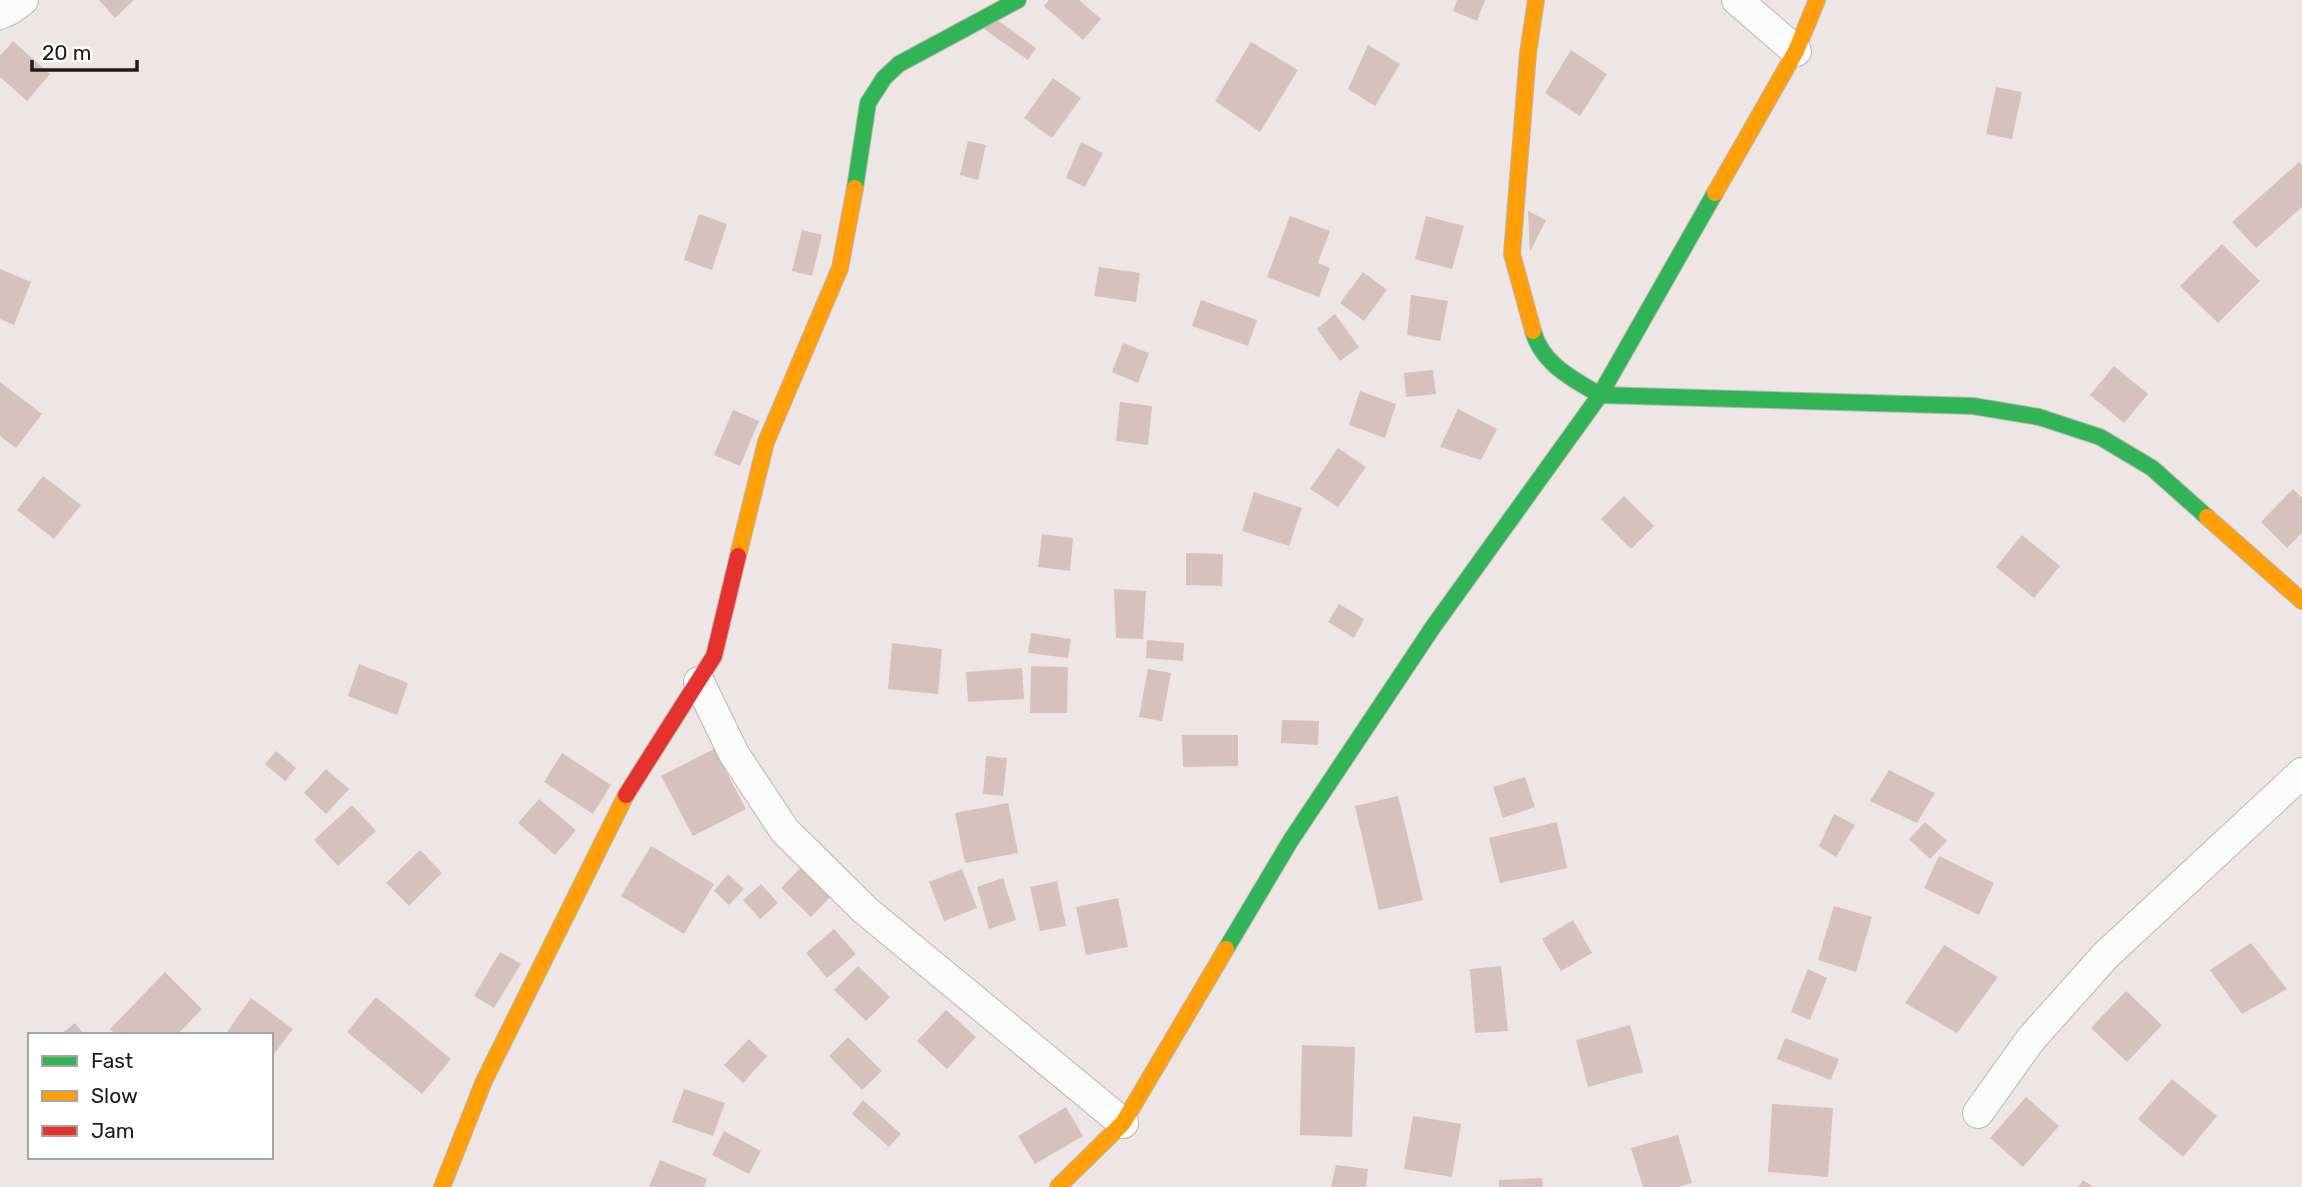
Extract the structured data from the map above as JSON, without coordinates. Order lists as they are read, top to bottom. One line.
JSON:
{"legend":["Fast","Slow","Jam"],"scale_bar":"20 m"}
